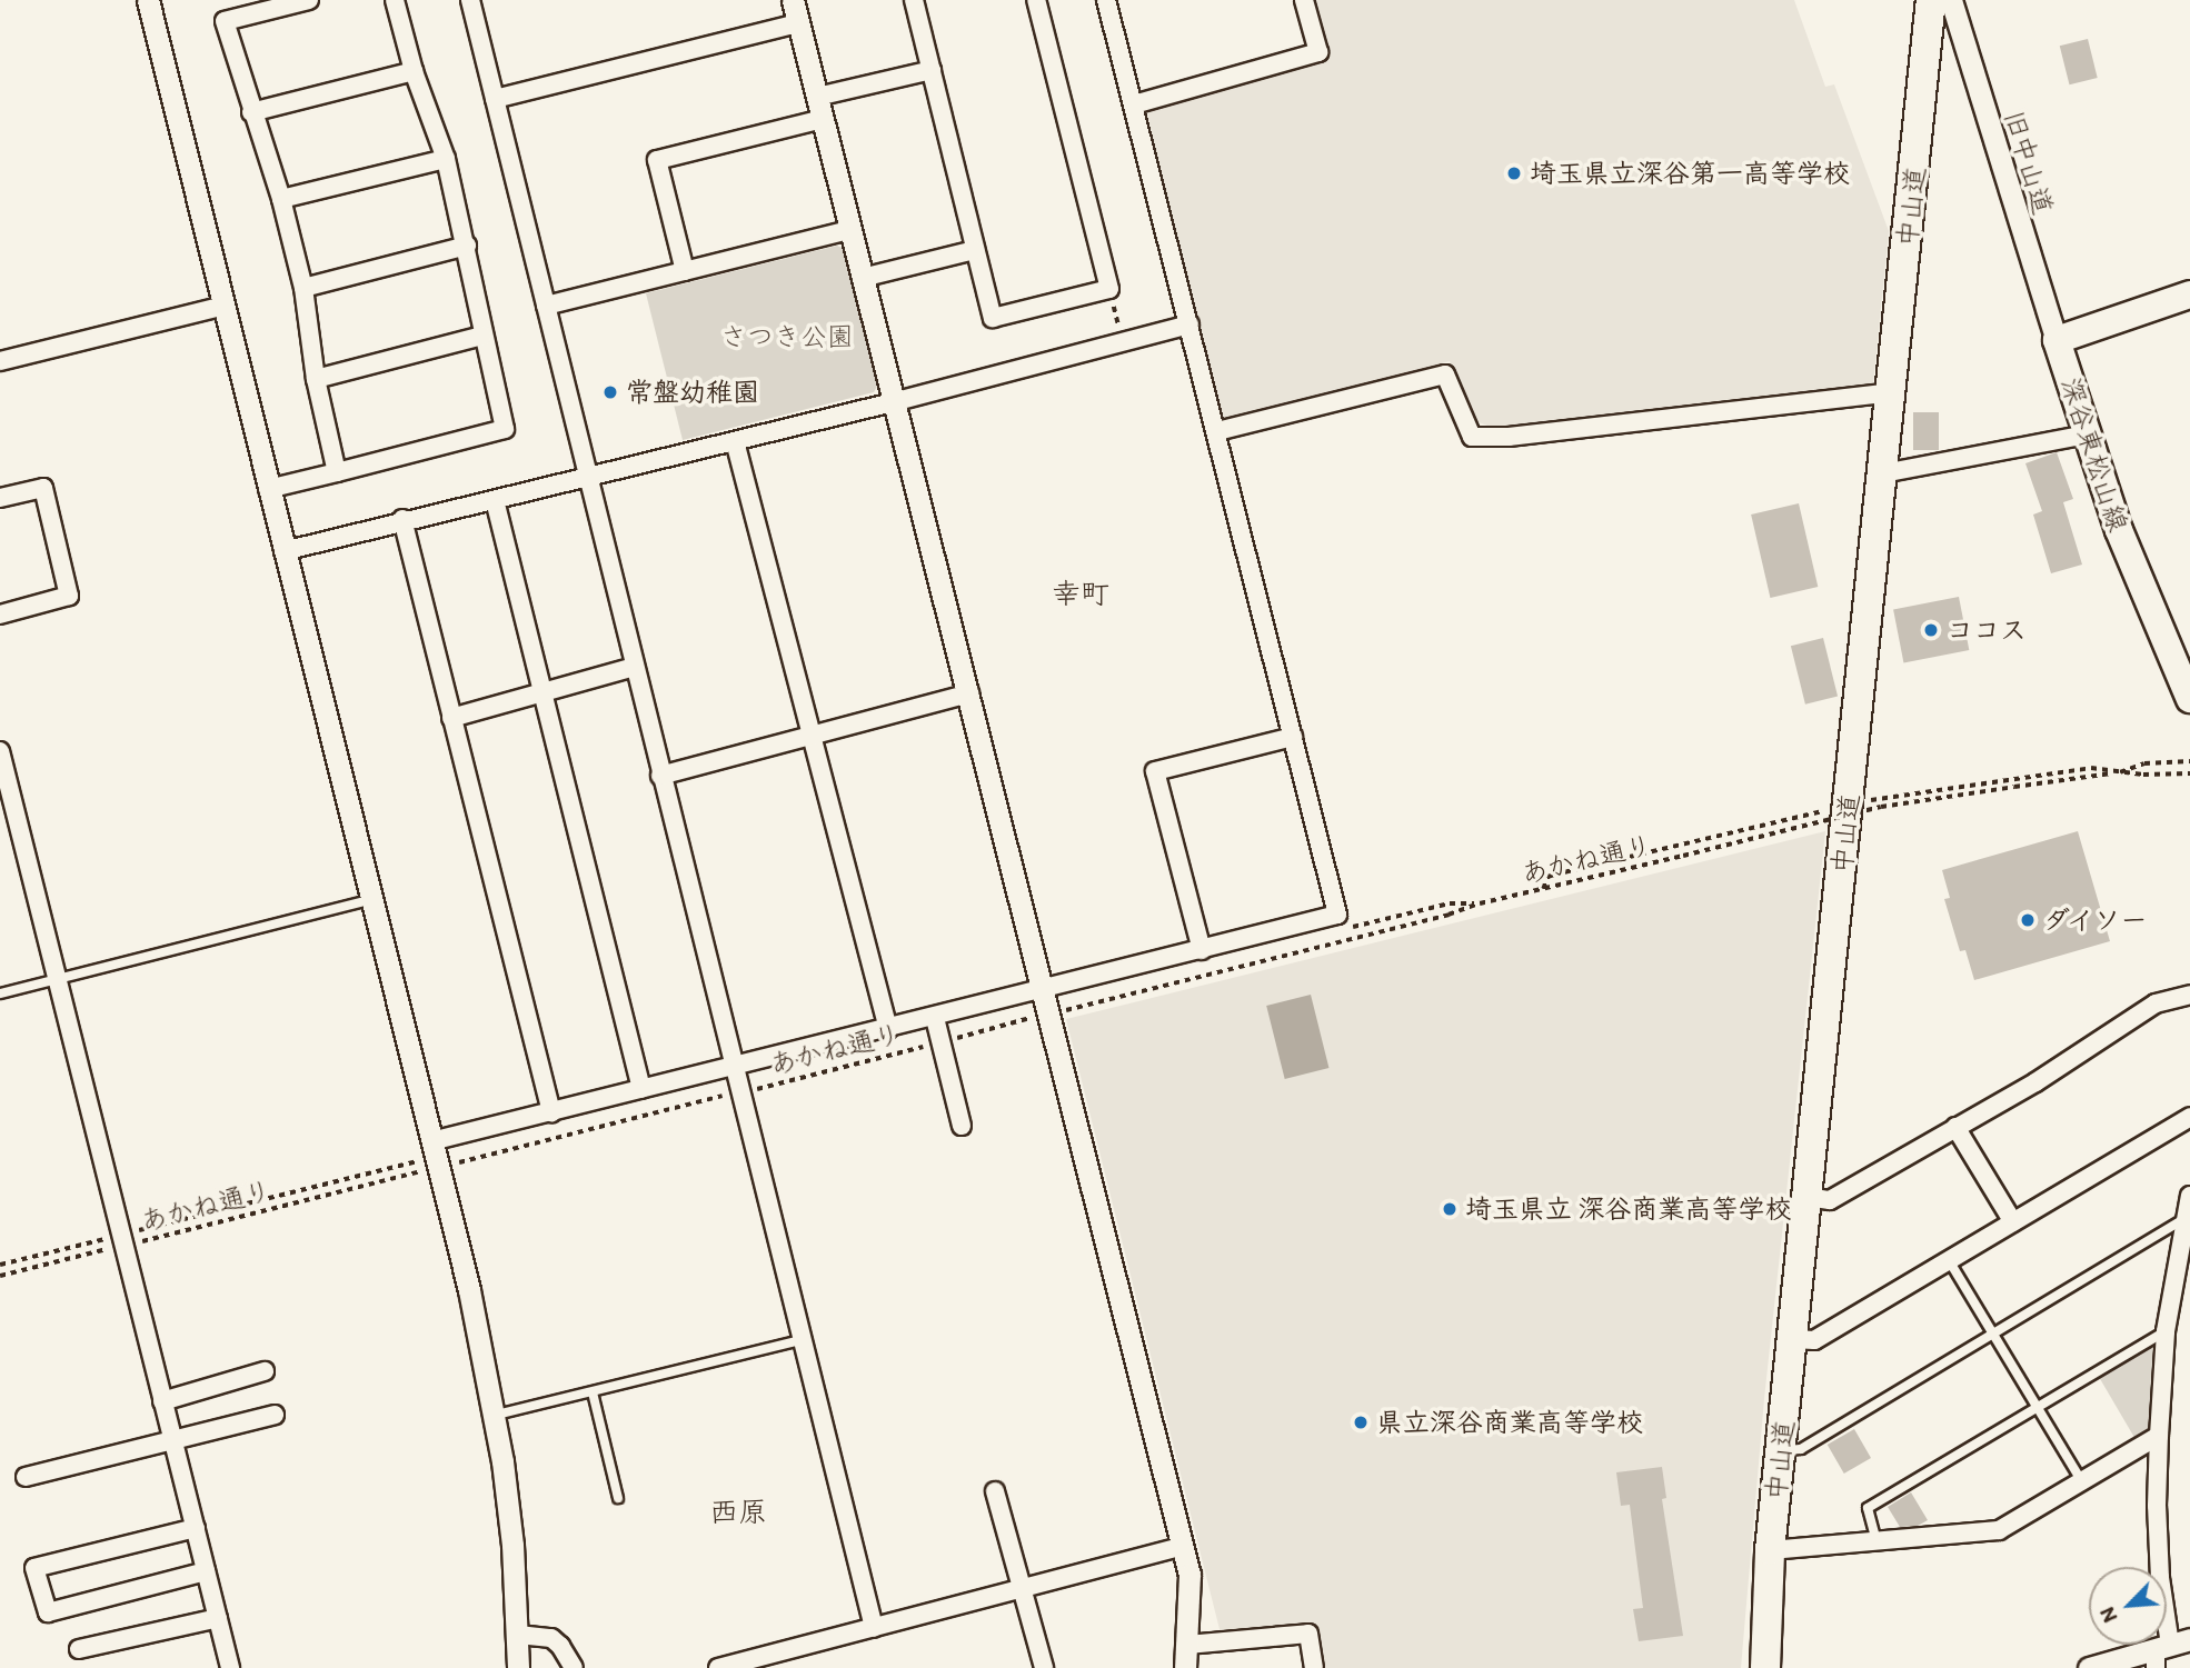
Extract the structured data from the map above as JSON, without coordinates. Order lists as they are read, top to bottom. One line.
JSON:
{"streets":{"highway":["中山道"],"main road":["深谷東松山線"],"street":["旧中山道"],"path":["あかね通り"]},"crossings":[["旧中山道","深谷東松山線"]],"districts":["幸町","西原"],"parks":["さつき公園"],"places":["埼玉県立深谷第一高等学校","常盤幼稚園","ココス","ダイソー","埼玉県立 深谷商業高等学校","県立深谷商業高等学校"],"north":"bottom left"}
